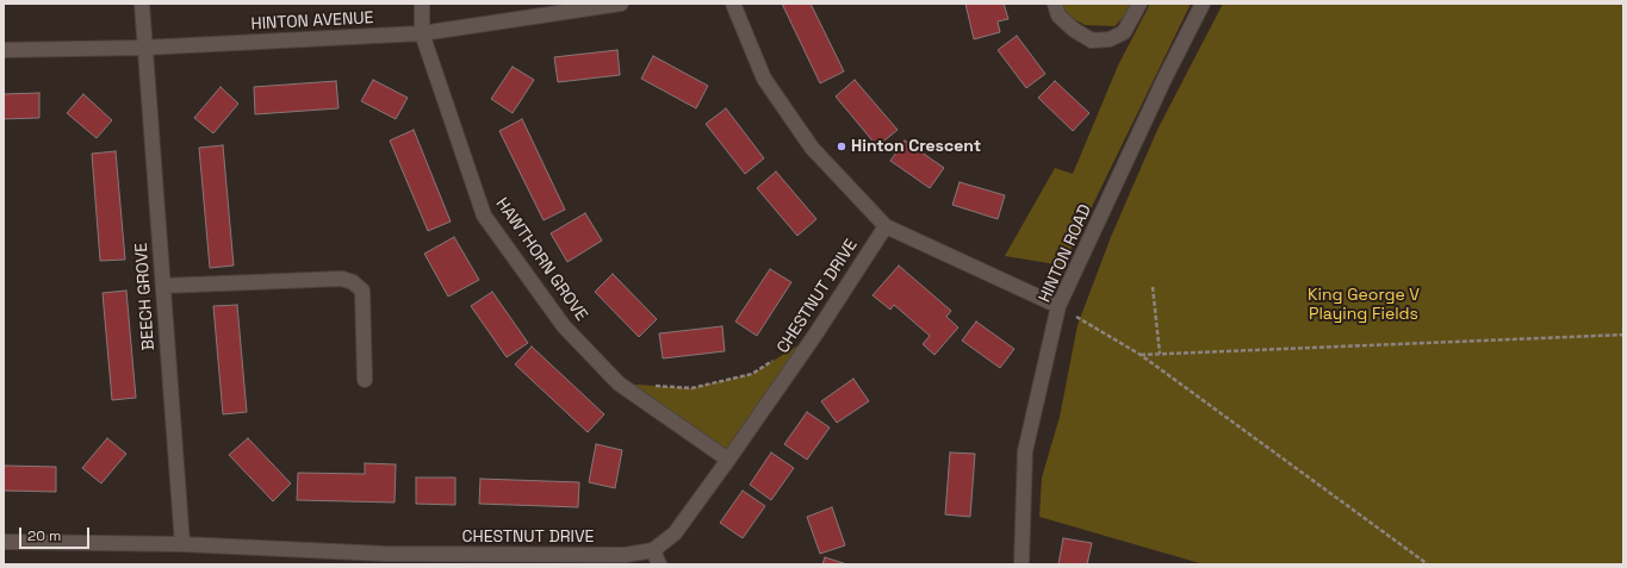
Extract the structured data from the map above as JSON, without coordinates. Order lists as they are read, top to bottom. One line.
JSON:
{"streets":{"street":["HINTON AVENUE","HINTON ROAD","HAWTHORN GROVE","BEECH GROVE","CHESTNUT DRIVE"]},"crossings":[["HINTON AVENUE","HAWTHORN GROVE"],["HINTON AVENUE","BEECH GROVE"],["HAWTHORN GROVE","CHESTNUT DRIVE"],["BEECH GROVE","CHESTNUT DRIVE"]],"parks":["King George V Playing Fields"],"places":["Hinton Crescent"],"scale_bar":"20 m"}
